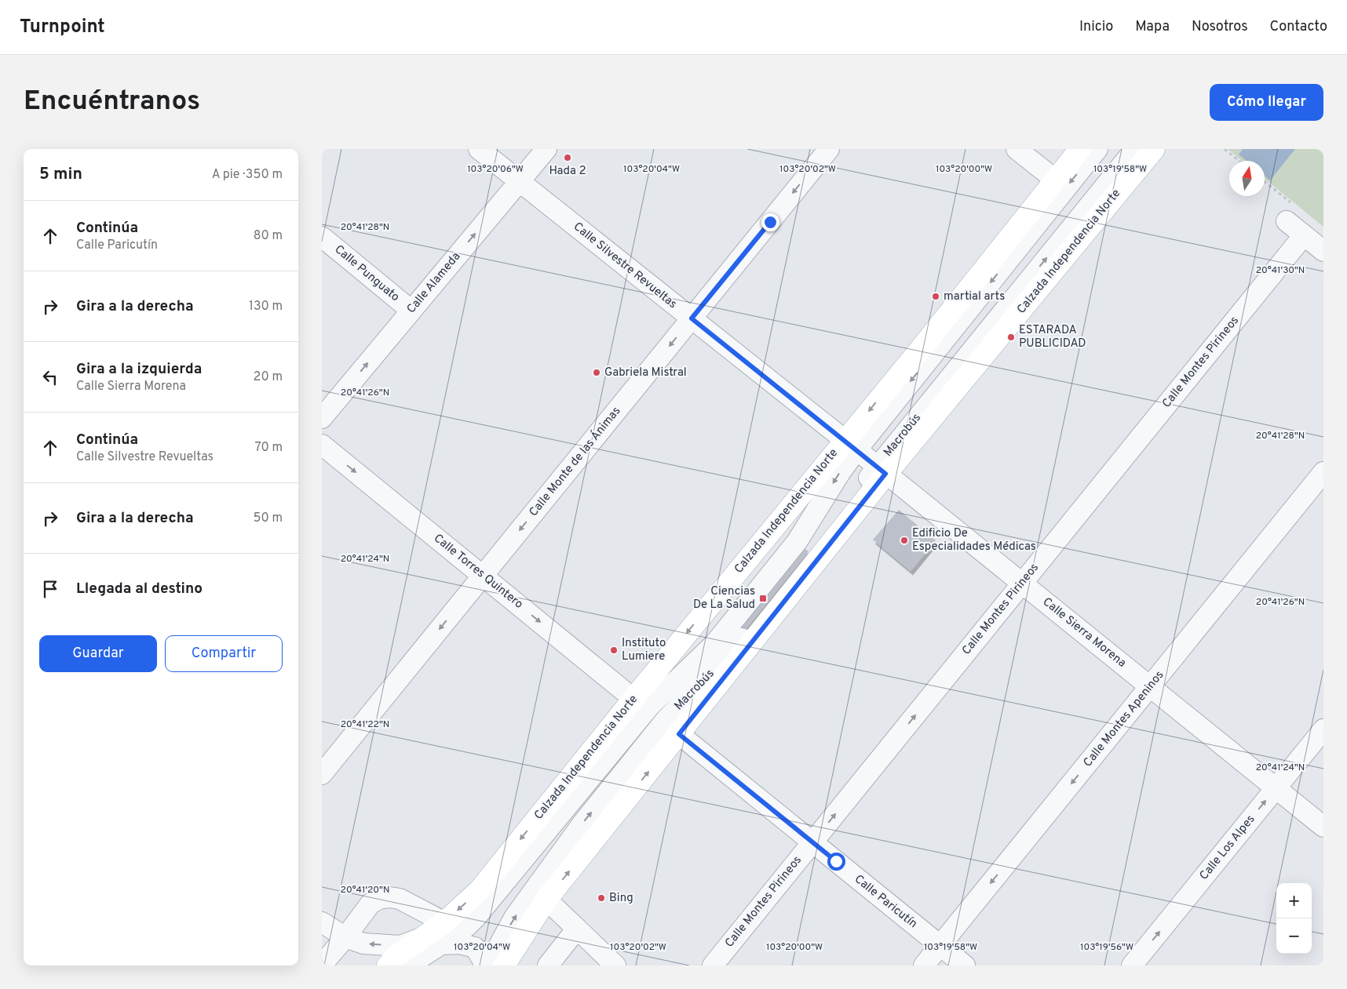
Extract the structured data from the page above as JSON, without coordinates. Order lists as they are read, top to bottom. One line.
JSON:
{"streets":{"main road":["Calzada Independencia Norte"],"street":["Calle Silvestre Revueltas","Calle Punguato","Calle Alameda","Calle Montes Pirineos","Macrobús","Calle Monte de las Ánimas","Calle Torres Quintero","Calle Sierra Morena","Calle Montes Apeninos","Calle Los Alpes","Calle Paricutín"]},"crossings":[["Calzada Independencia Norte","Calle Silvestre Revueltas"],["Calzada Independencia Norte","Macrobús"],["Calzada Independencia Norte","Calle Torres Quintero"],["Calzada Independencia Norte","Calle Sierra Morena"],["Calzada Independencia Norte","Calle Paricutín"],["Calle Silvestre Revueltas","Calle Alameda"],["Calle Silvestre Revueltas","Macrobús"],["Calle Silvestre Revueltas","Calle Monte de las Ánimas"],["Calle Silvestre Revueltas","Calle Sierra Morena"],["Calle Punguato","Calle Alameda"],["Calle Montes Pirineos","Calle Sierra Morena"],["Calle Montes Pirineos","Calle Paricutín"],["Macrobús","Calle Sierra Morena"],["Calle Monte de las Ánimas","Calle Torres Quintero"],["Calle Sierra Morena","Calle Montes Apeninos"],["Calle Sierra Morena","Calle Los Alpes"],["Calle Montes Apeninos","Calle Paricutín"]],"one_way":["Calle Alameda","Calle Montes Pirineos","Calle Monte de las Ánimas","Calle Torres Quintero","Calle Montes Apeninos","Calle Los Alpes"],"places":{"other":["Hada 2","martial arts","ESTARADA PUBLICIDAD","Gabriela Mistral","Edificio De Especialidades Médicas","Instituto Lumiere","Bing"],"transit":["Ciencias De La Salud"]},"north":"top","page":{"header":"Turnpoint","nav":["Inicio","Mapa","Nosotros","Contacto"],"buttons":["Cómo llegar",["Guardar","Compartir"]],"title":"Encuéntranos","heading":["5 min","A pie · 350 m"],"list":[["Continúa","Calle Paricutín","80 m"],["Gira a la derecha","130 m"],["Gira a la izquierda","Calle Sierra Morena","20 m"],["Continúa","Calle Silvestre Revueltas","70 m"],["Gira a la derecha","50 m"],"Llegada al destino"],"map_buttons":["+","−"]},"coordinates":["103°20'06\"W","103°20'04\"W","103°20'02\"W","103°20'00\"W","103°19'58\"W","20°41'28\"N","20°41'30\"N","20°41'26\"N","20°41'24\"N","20°41'22\"N","20°41'20\"N","103°19'56\"W"]}
